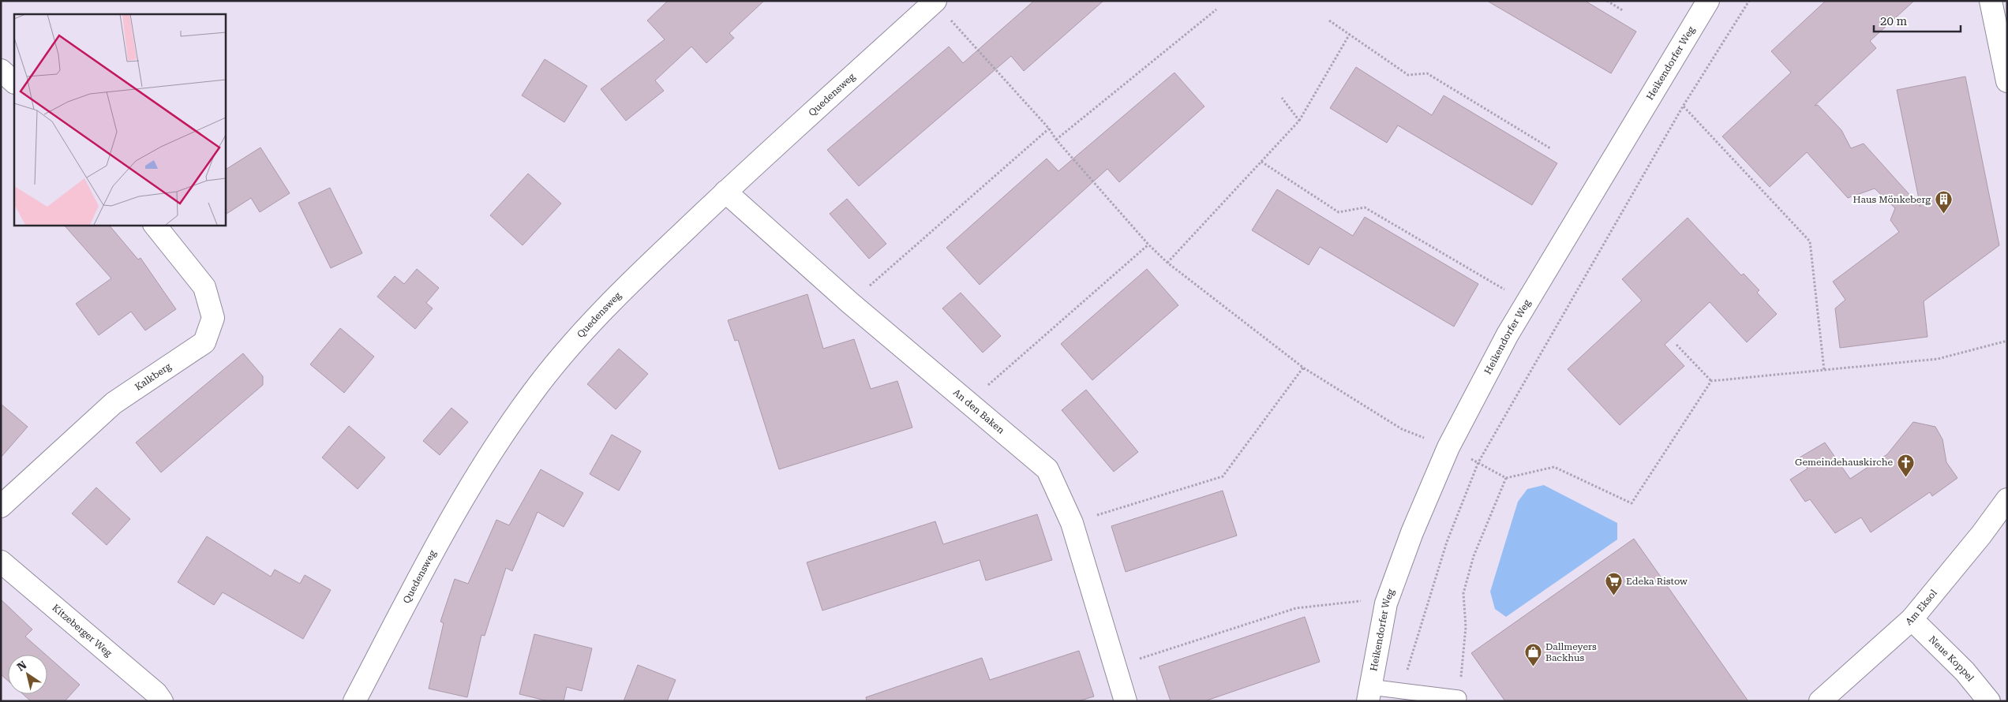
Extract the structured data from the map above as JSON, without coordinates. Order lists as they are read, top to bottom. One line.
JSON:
{"streets":{"street":["Heikendorfer Weg","Quedensweg","Kalkberg","An den Baken","Am Eksol","Kitzeberger Weg","Neue Koppel"]},"crossings":[["Quedensweg","An den Baken"],["Am Eksol","Neue Koppel"]],"places":{"building":["Haus Mönkeberg"],"church":["Gemeindehauskirche"],"supermarket":["Edeka Ristow"],"shop":["Dallmeyers Backhus"]},"scale_bar":"20 m","north":"top left"}
